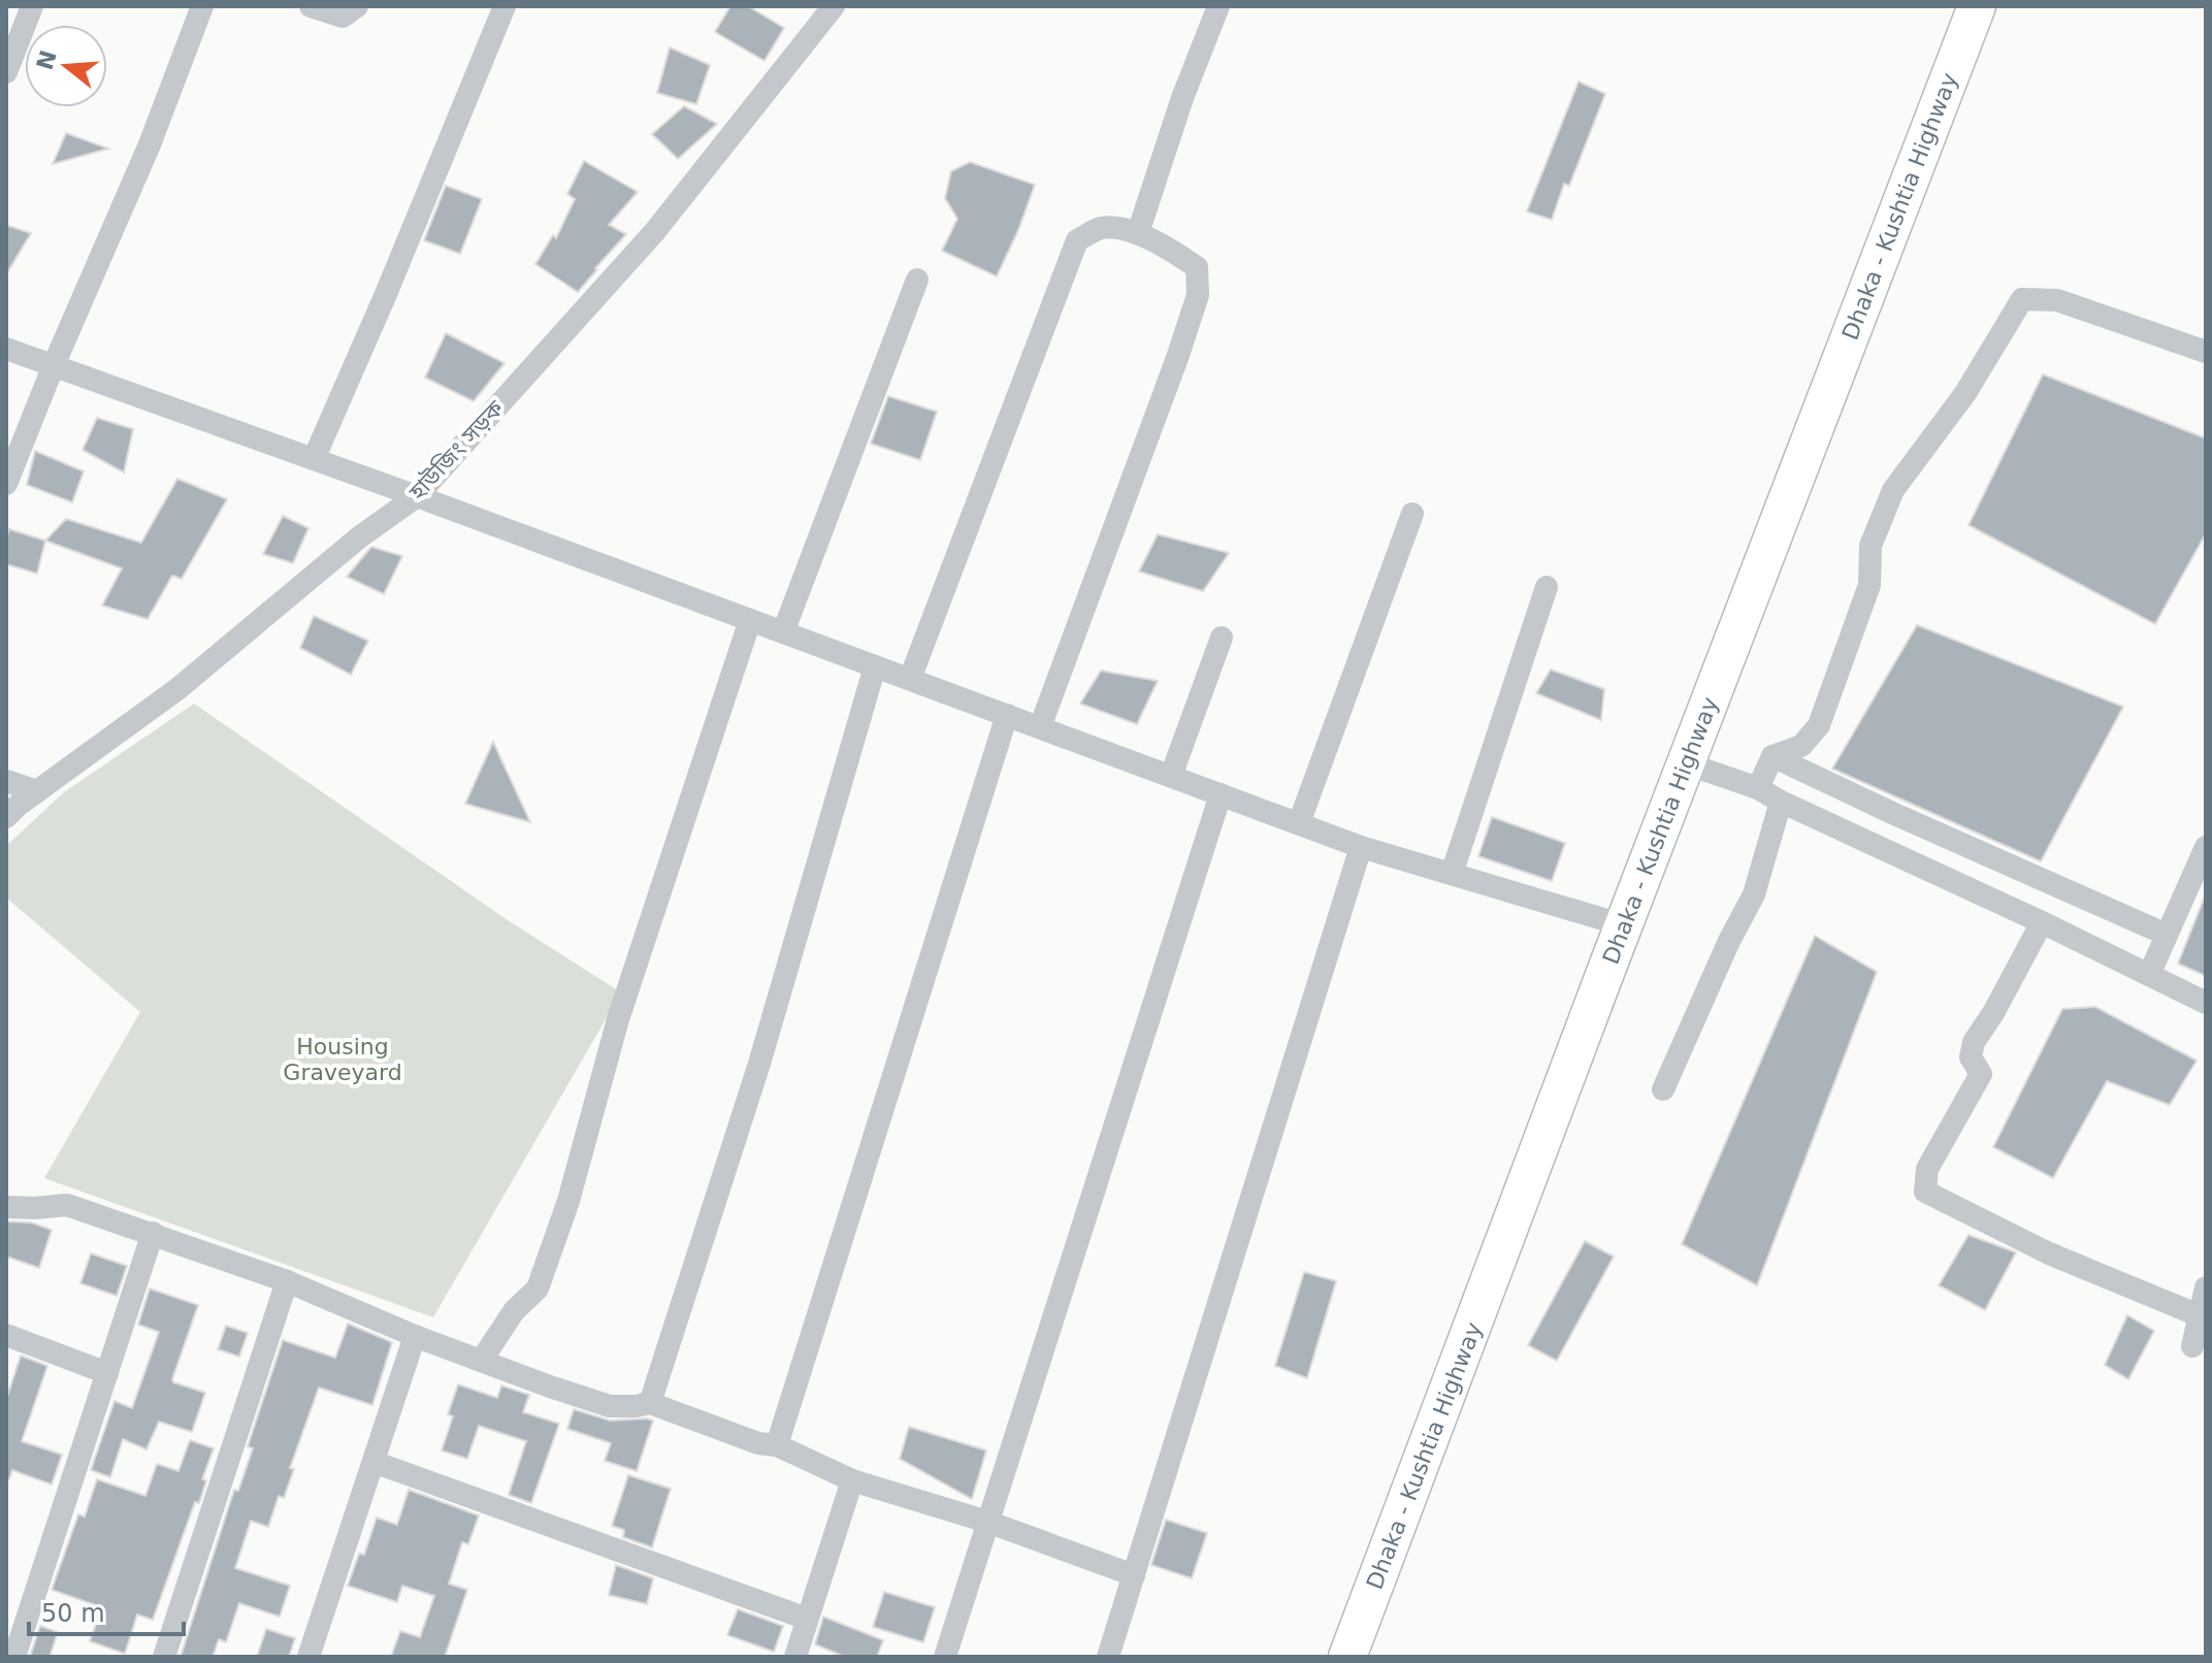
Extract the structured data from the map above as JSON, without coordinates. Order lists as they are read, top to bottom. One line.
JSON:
{"streets":{"main road":["Dhaka - Kushtia Highway"],"street":["হাউজিং সড়ক"]},"parks":["Housing Graveyard"],"scale_bar":"50 m","north":"left"}
